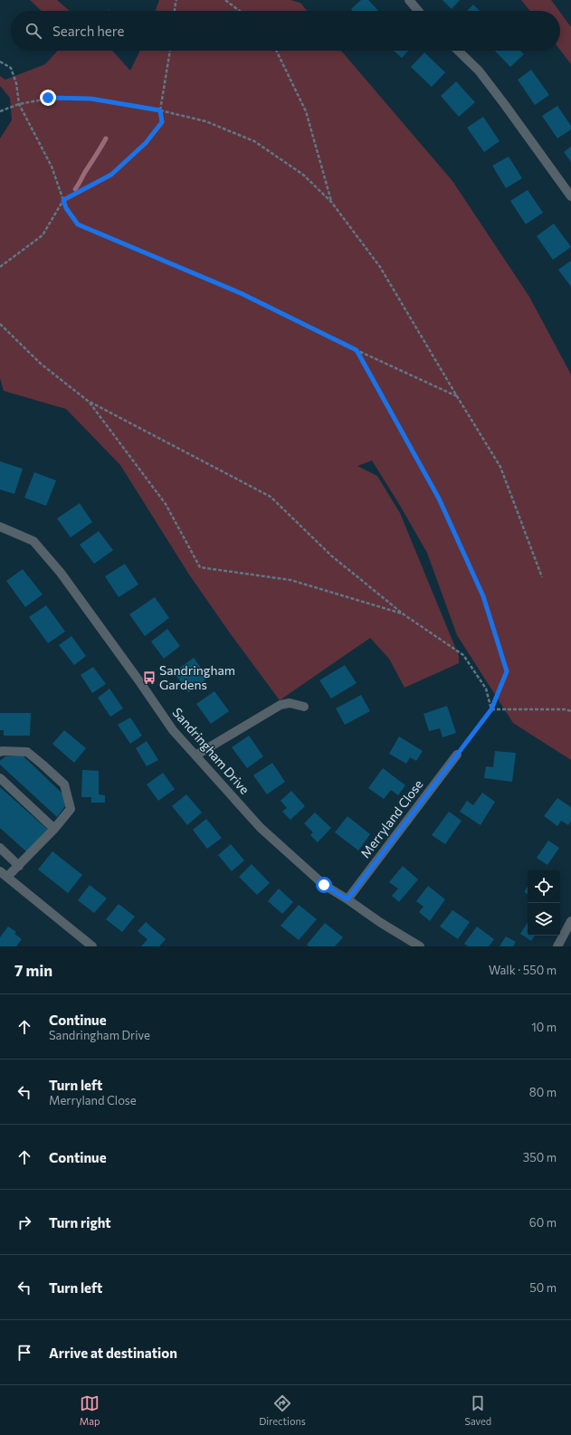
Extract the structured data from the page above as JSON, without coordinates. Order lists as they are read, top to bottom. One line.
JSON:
{"streets":{"street":["Sandringham Drive","Merryland Close"]},"crossings":[["Sandringham Drive","Merryland Close"]],"places":{"bus stop":["Sandringham Gardens"]},"page":{"search":"Search here","heading":["7 min","Walk · 550 m"],"list":[["Continue","Sandringham Drive","10 m"],["Turn left","Merryland Close","80 m"],["Continue","350 m"],["Turn right","60 m"],["Turn left","50 m"],"Arrive at destination"],"nav":["Map","Directions","Saved"]}}
